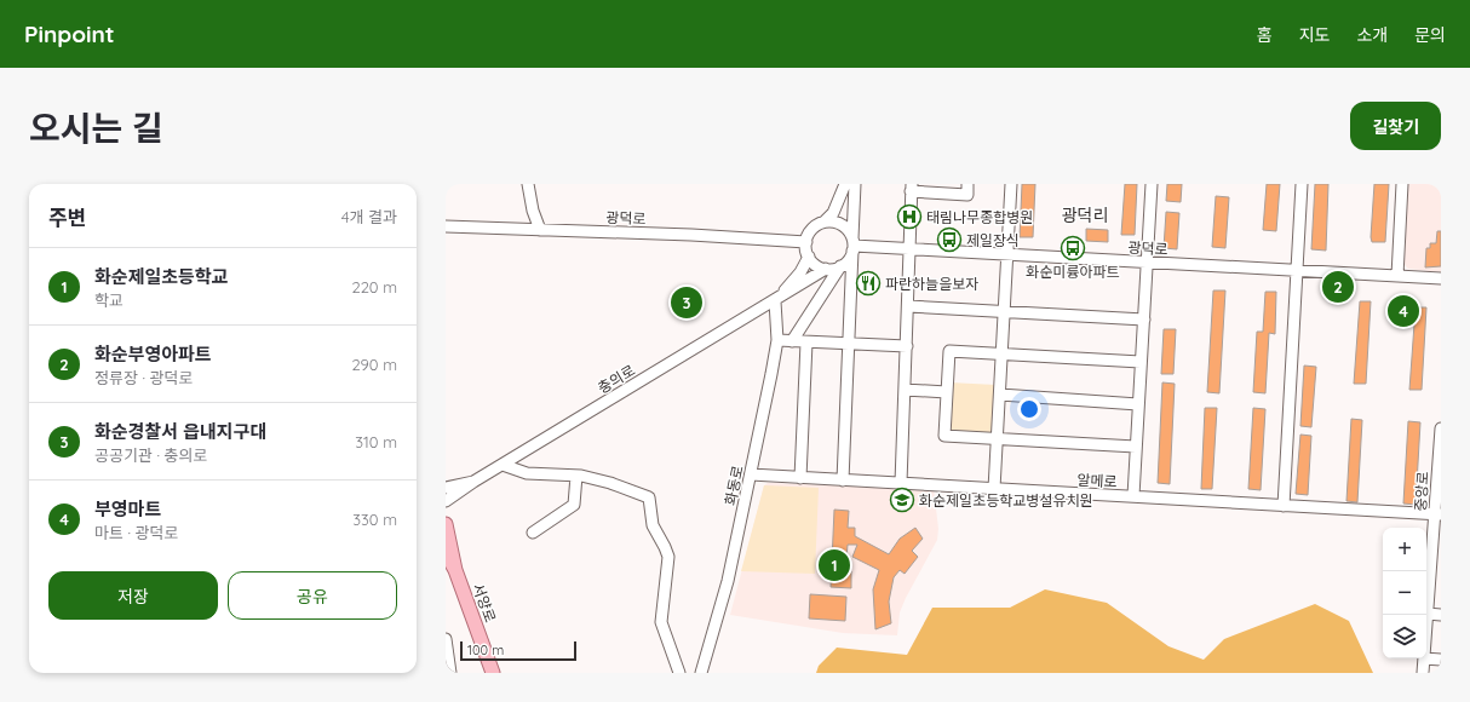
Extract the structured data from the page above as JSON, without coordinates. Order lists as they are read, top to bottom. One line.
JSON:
{"streets":{"main road":["서양로"],"street":["광덕로","충의로","알메로","화동로","중앙로"]},"crossings":[["광덕로","충의로"],["충의로","화동로"],["알메로","화동로"],["알메로","중앙로"]],"districts":["광덕리"],"places":{"hospital":["태림나무종합병원"],"bus stop":["제일장식","화순미륭아파트"],"restaurant":["파란하늘을보자"],"school or university":["화순제일초등학교병설유치원"]},"scale_bar":"100 m","page":{"header":"Pinpoint","nav":["홈","지도","소개","문의"],"title":"오시는 길","buttons":["길찾기",["저장","공유"]],"heading":["주변","4개 결과"],"list":[{"mark":"1","name":"화순제일초등학교","note":"학교","value":"220 m"},{"mark":"2","name":"화순부영아파트","note":"정류장 · 광덕로","value":"290 m"},{"mark":"3","name":"화순경찰서 읍내지구대","note":"공공기관 · 충의로","value":"310 m"},{"mark":"4","name":"부영마트","note":"마트 · 광덕로","value":"330 m"}],"pins":["2","3","4","1"],"map_buttons":["+","−"],"scale":"100 m"}}
